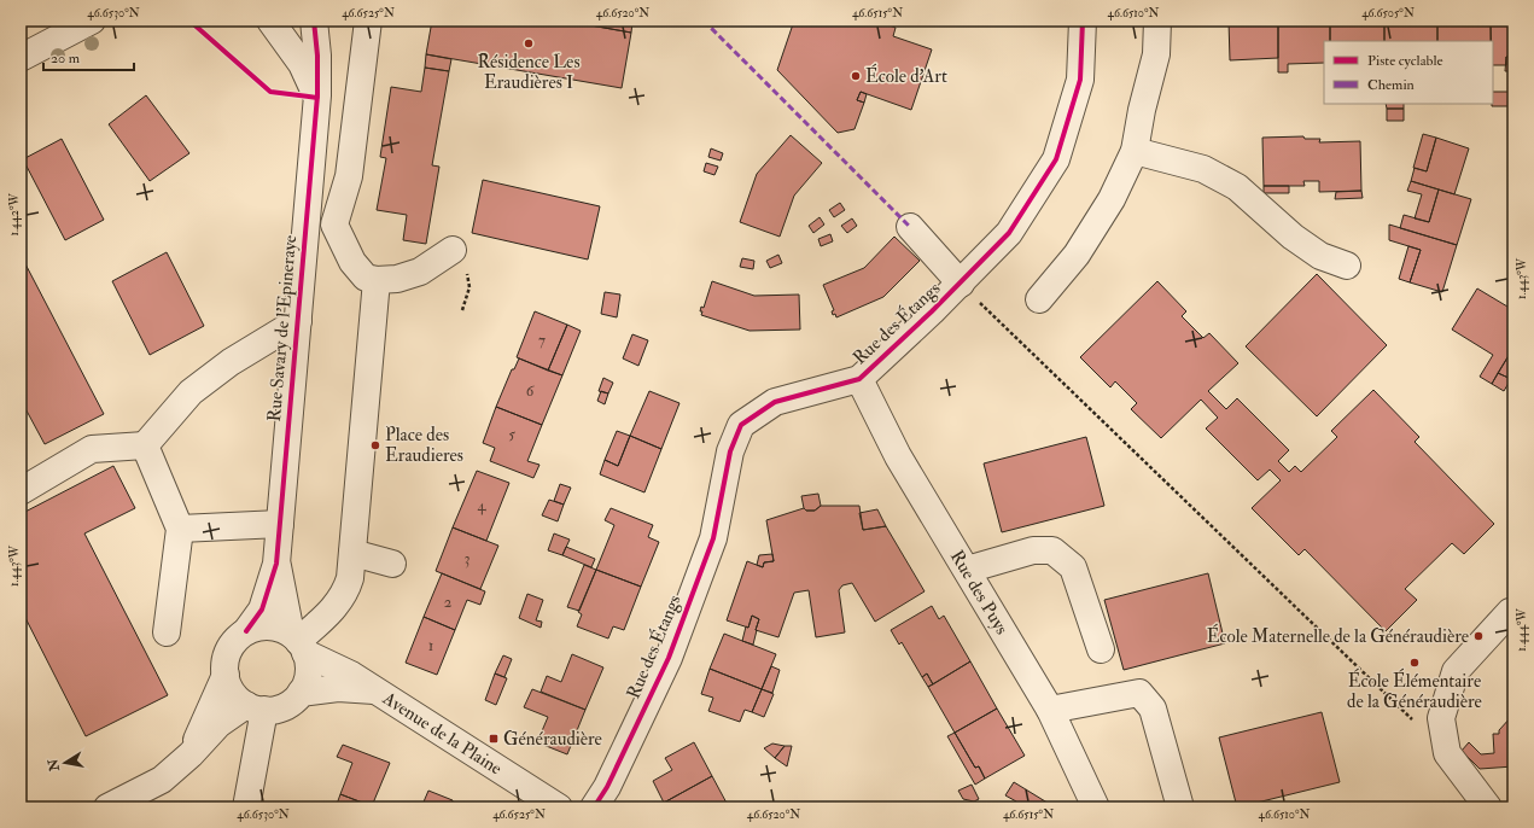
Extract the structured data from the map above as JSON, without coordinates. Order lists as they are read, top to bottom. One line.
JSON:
{"streets":{"street":["Rue des Étangs","Rue Savary de l'Epineraye","Rue des Puys","Avenue de la Plaine"]},"crossings":[["Rue des Étangs","Rue des Puys"],["Rue Savary de l'Epineraye","Avenue de la Plaine"]],"places":{"other":["Résidence Les Eraudières I","École d'Art","Place des Eraudieres","École Maternelle de la Généraudière","École Élémentaire de la Généraudière"],"transit":["Généraudière"]},"house_numbers":["7","6","5","4","3","2","1"],"legend":["Piste cyclable","Chemin"],"scale_bar":"20 m","north":"left","coordinates":["46.6530°N","46.6525°N","46.6520°N","46.6515°N","46.6510°N","46.6505°N","1.442°W","1.443°W","1.444°W"]}
